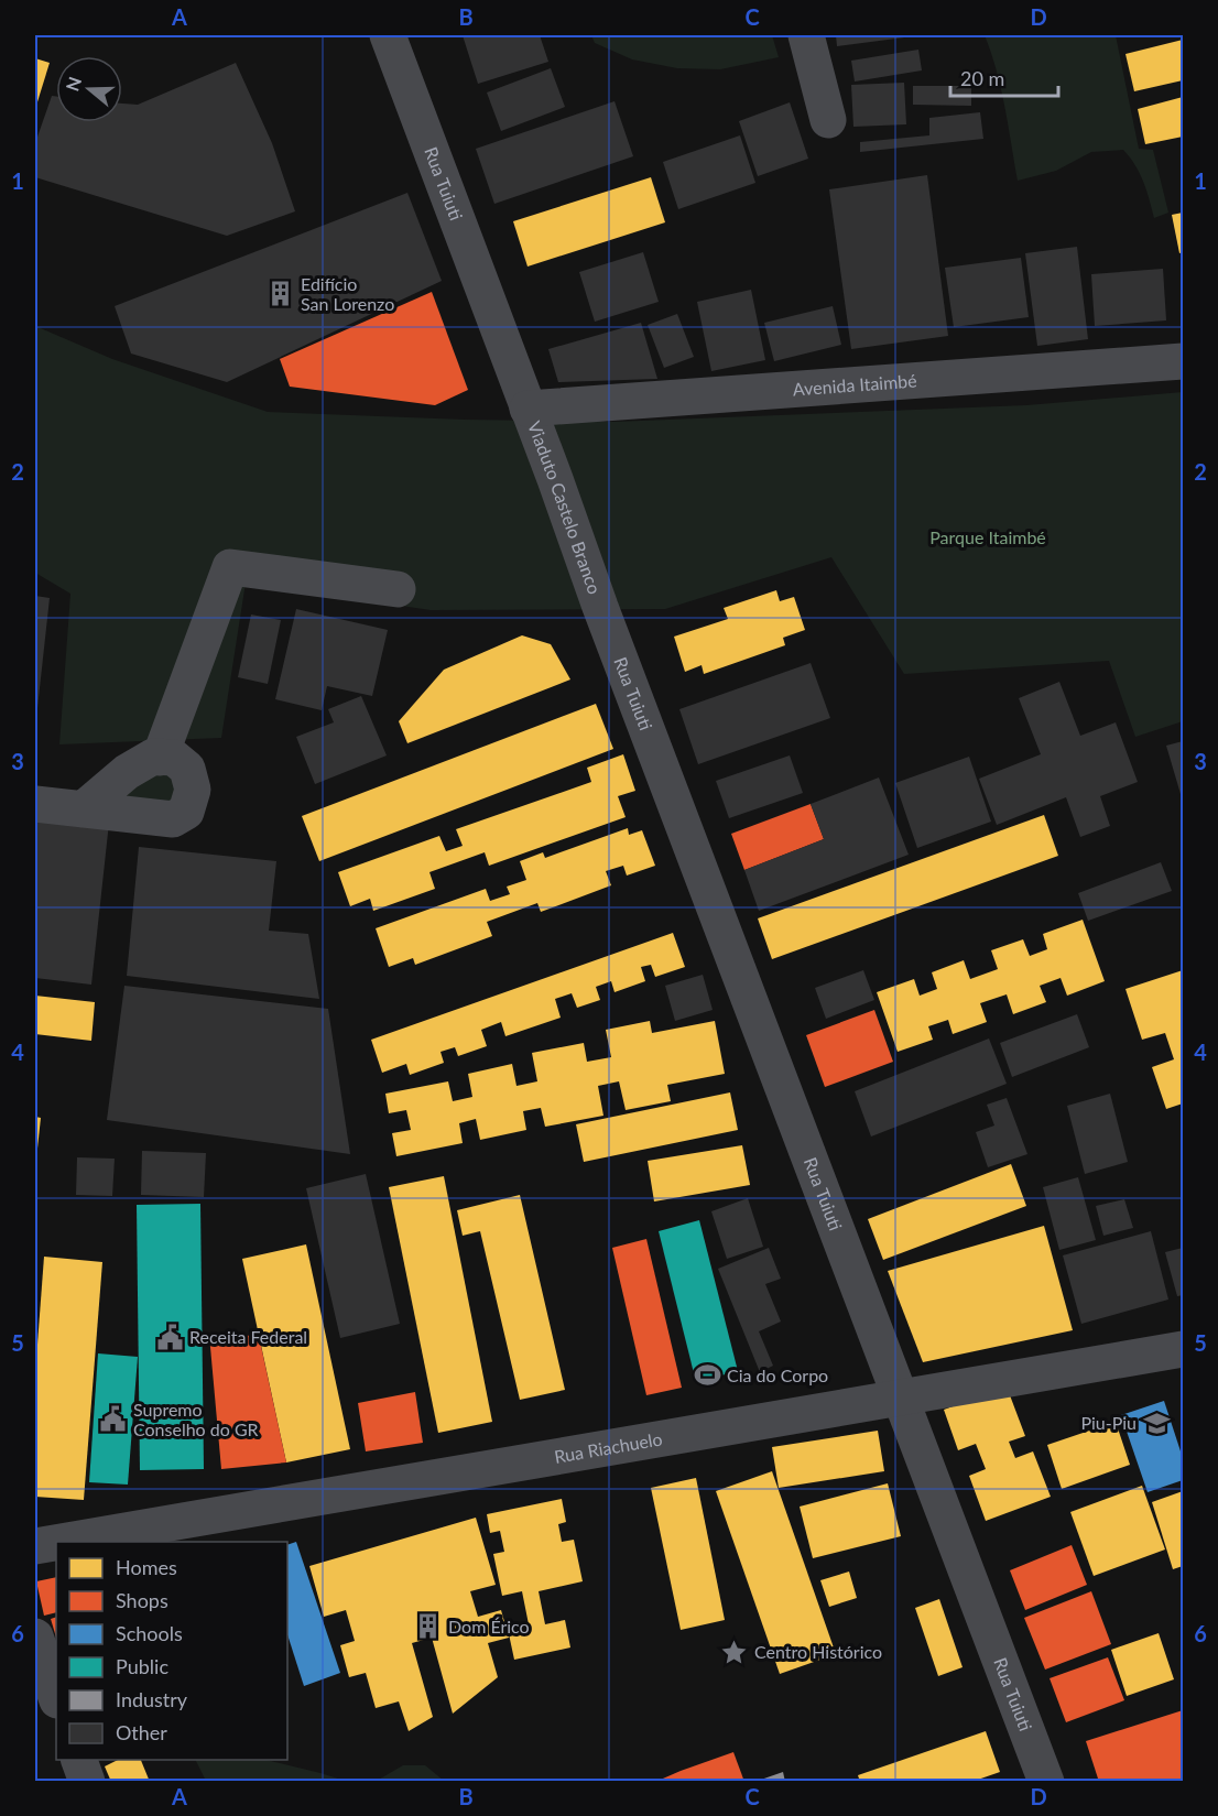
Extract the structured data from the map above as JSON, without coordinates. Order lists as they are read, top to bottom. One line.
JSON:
{"streets":{"street":["Rua Tuiuti","Avenida Itaimbé","Viaduto Castelo Branco","Rua Riachuelo"]},"crossings":[["Rua Tuiuti","Avenida Itaimbé"],["Rua Tuiuti","Viaduto Castelo Branco"],["Rua Tuiuti","Rua Riachuelo"],["Avenida Itaimbé","Viaduto Castelo Branco"]],"parks":["Parque Itaimbé"],"places":{"building":["Edifício San Lorenzo","Dom Érico"],"public building":["Receita Federal","Supremo Conselho do GR"],"sports":["Cia do Corpo"],"school or university":["Piu-Piu"],"place":["Centro Histórico"]},"legend":["Homes","Shops","Schools","Public","Industry","Other"],"scale_bar":"20 m","north":"left","grid":{"columns":["A","B","C","D"],"rows":["1","2","3","4","5","6"]}}
